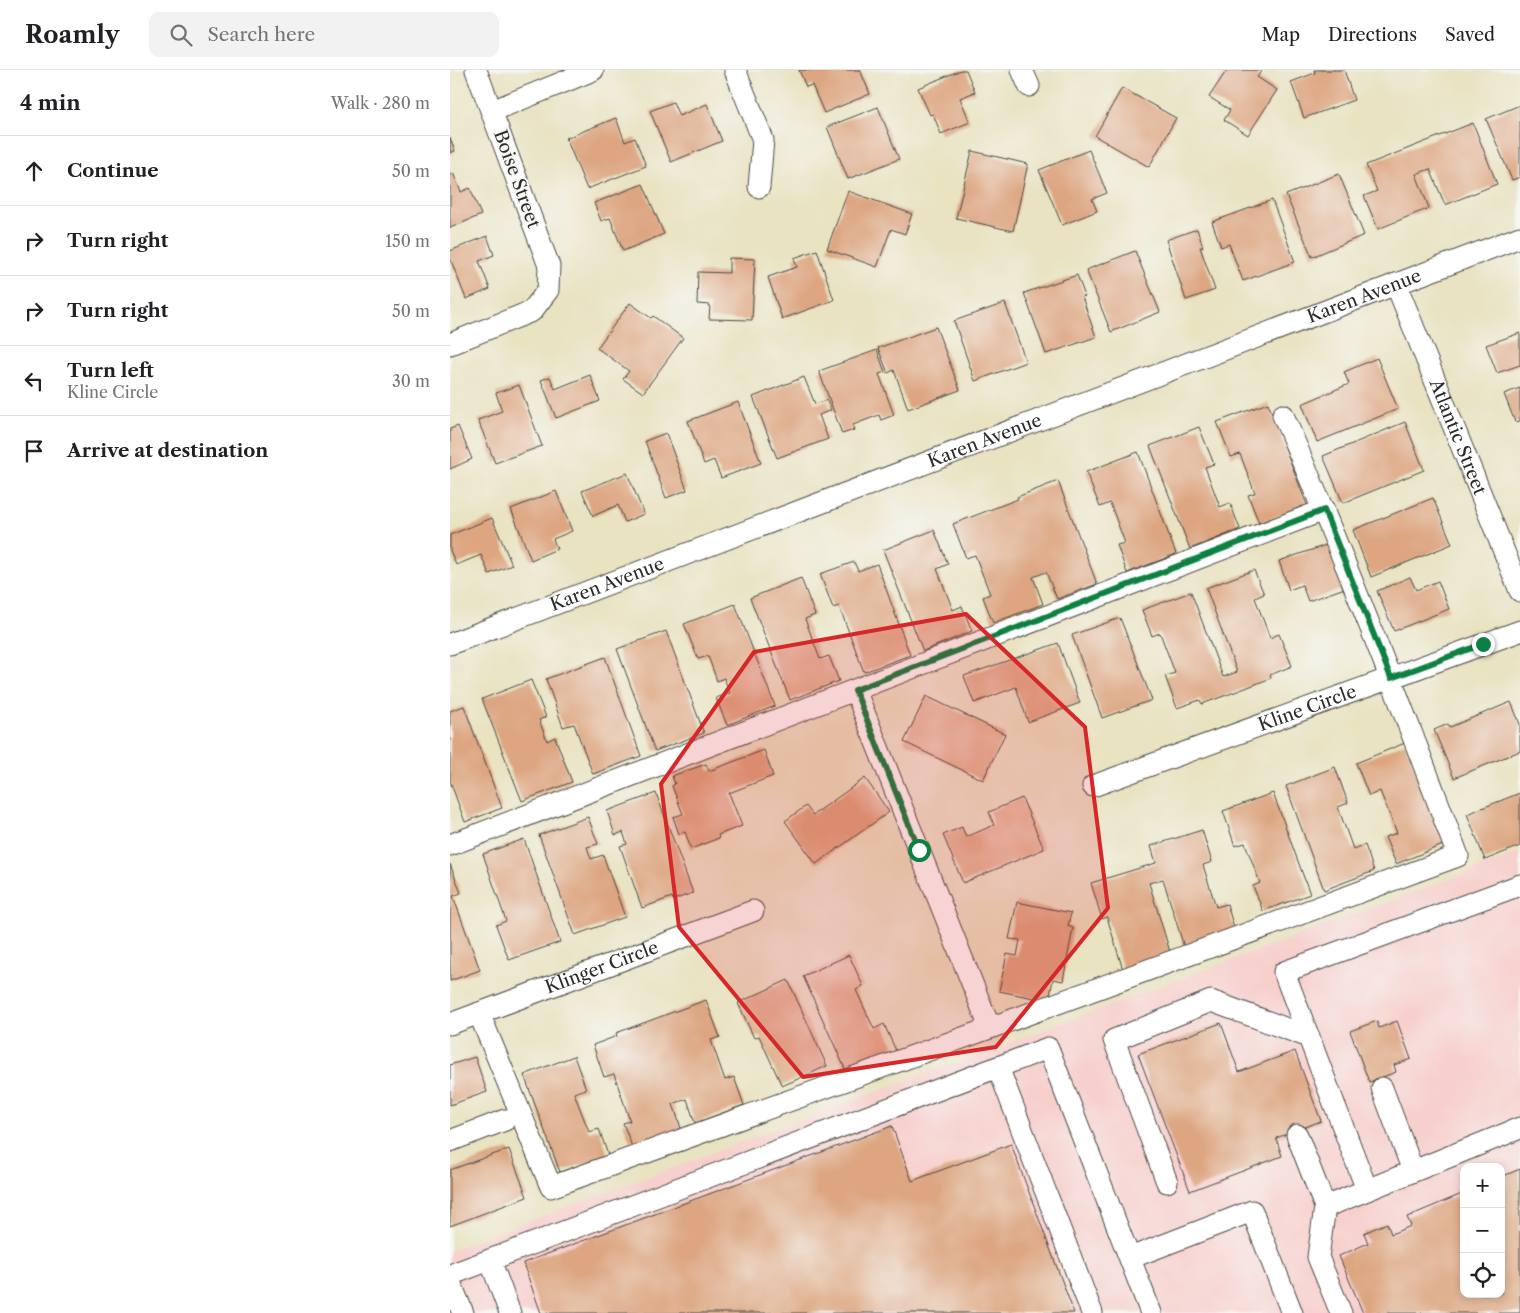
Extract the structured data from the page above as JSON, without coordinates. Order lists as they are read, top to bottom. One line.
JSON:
{"streets":{"street":["Boise Street","Karen Avenue","Atlantic Street","Kline Circle","Klinger Circle"]},"crossings":[["Karen Avenue","Atlantic Street"]],"page":{"header":"Roamly","search":"Search here","nav":["Map","Directions","Saved"],"heading":["4 min","Walk · 280 m"],"list":[["Continue","50 m"],["Turn right","150 m"],["Turn right","50 m"],["Turn left","Kline Circle","30 m"],"Arrive at destination"],"map_buttons":["+","−"]}}
